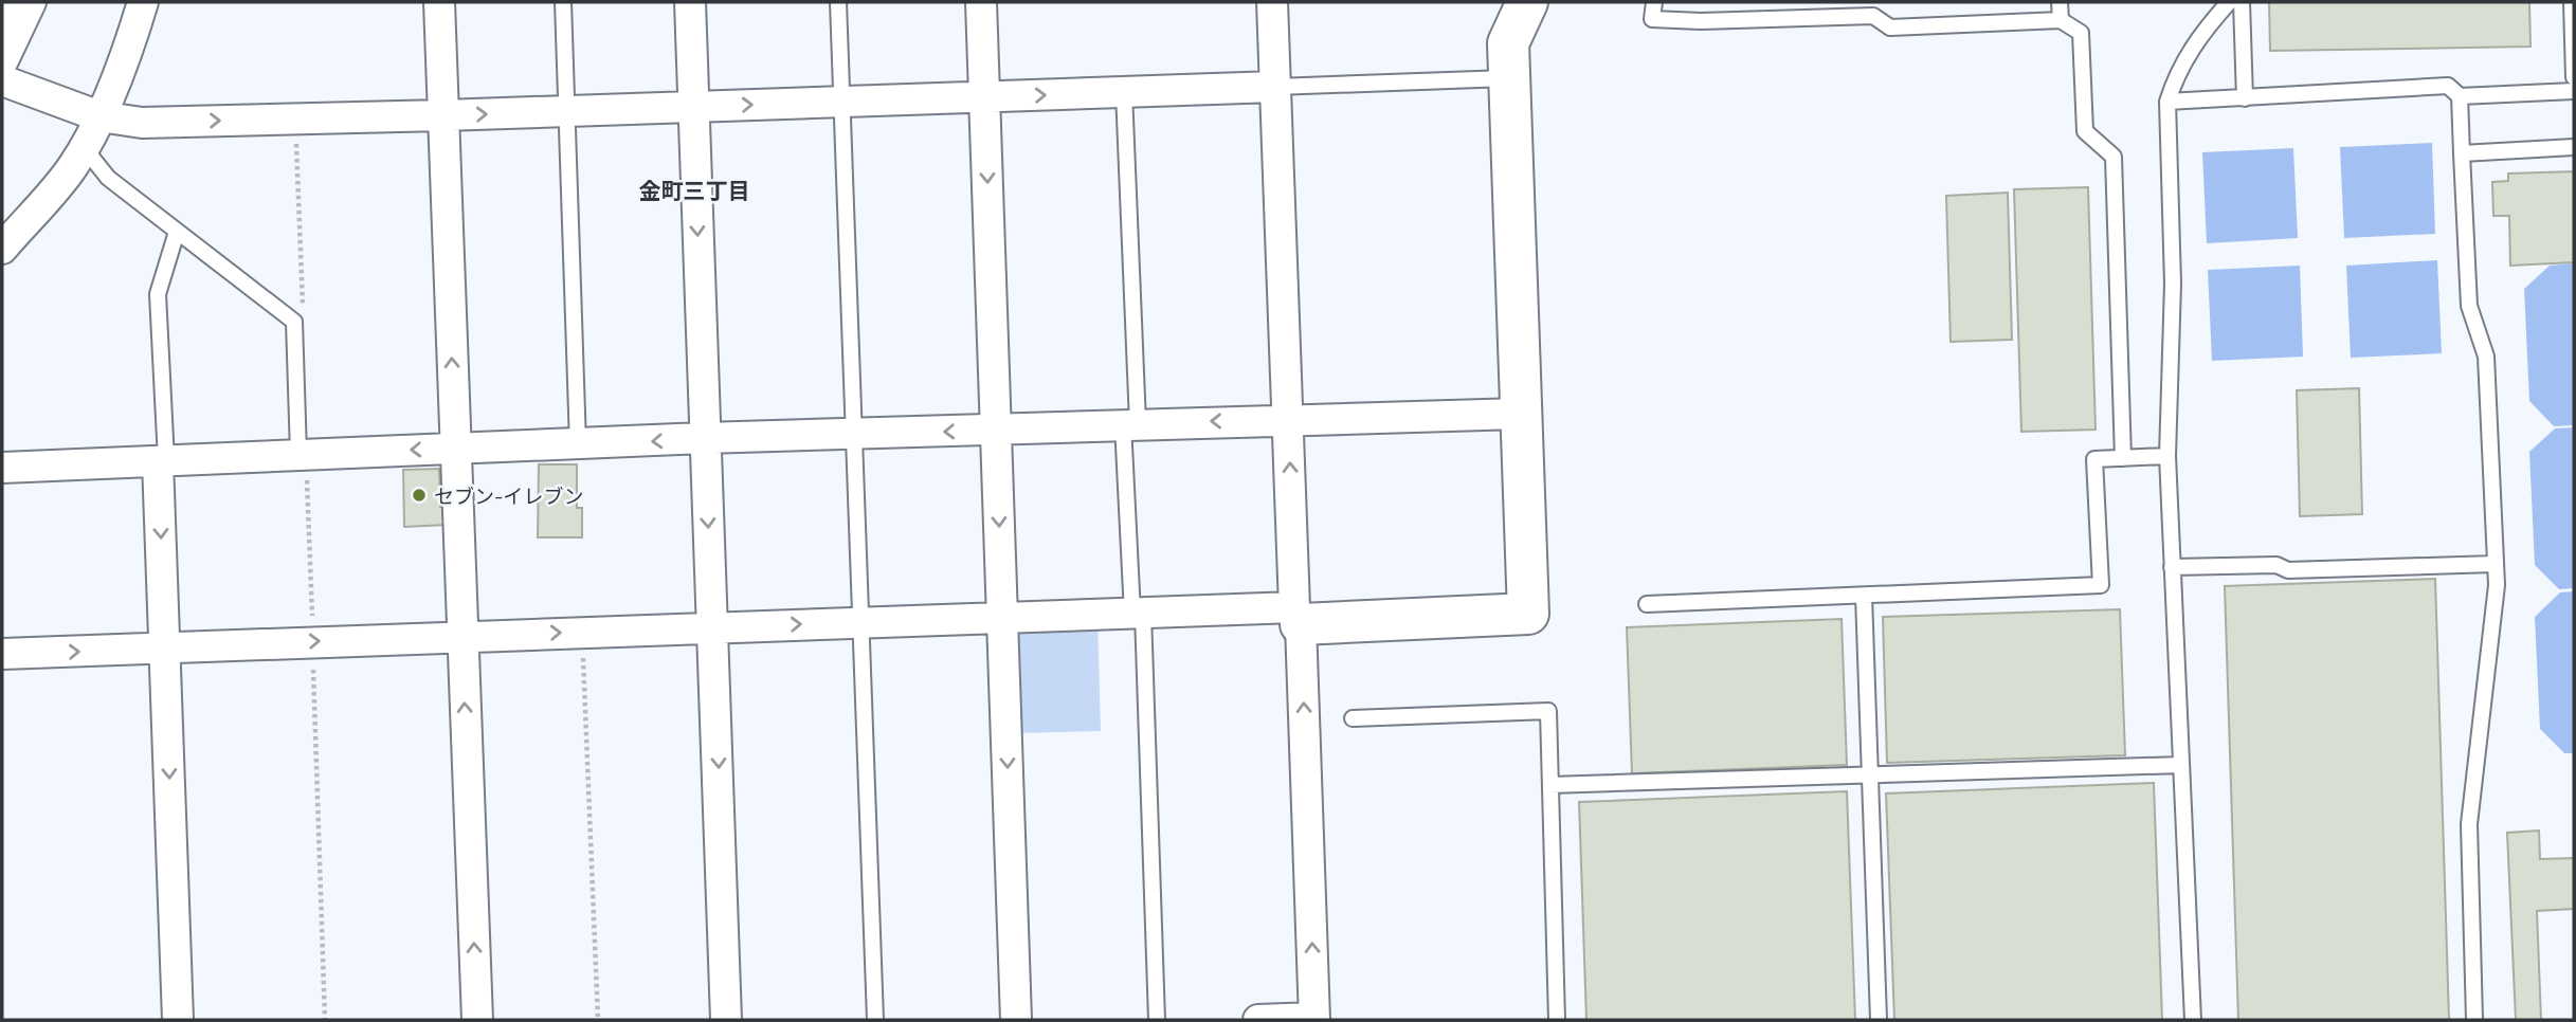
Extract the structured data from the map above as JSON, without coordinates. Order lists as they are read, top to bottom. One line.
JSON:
{"districts":["金町三丁目"],"places":["セブン-イレブン"]}
